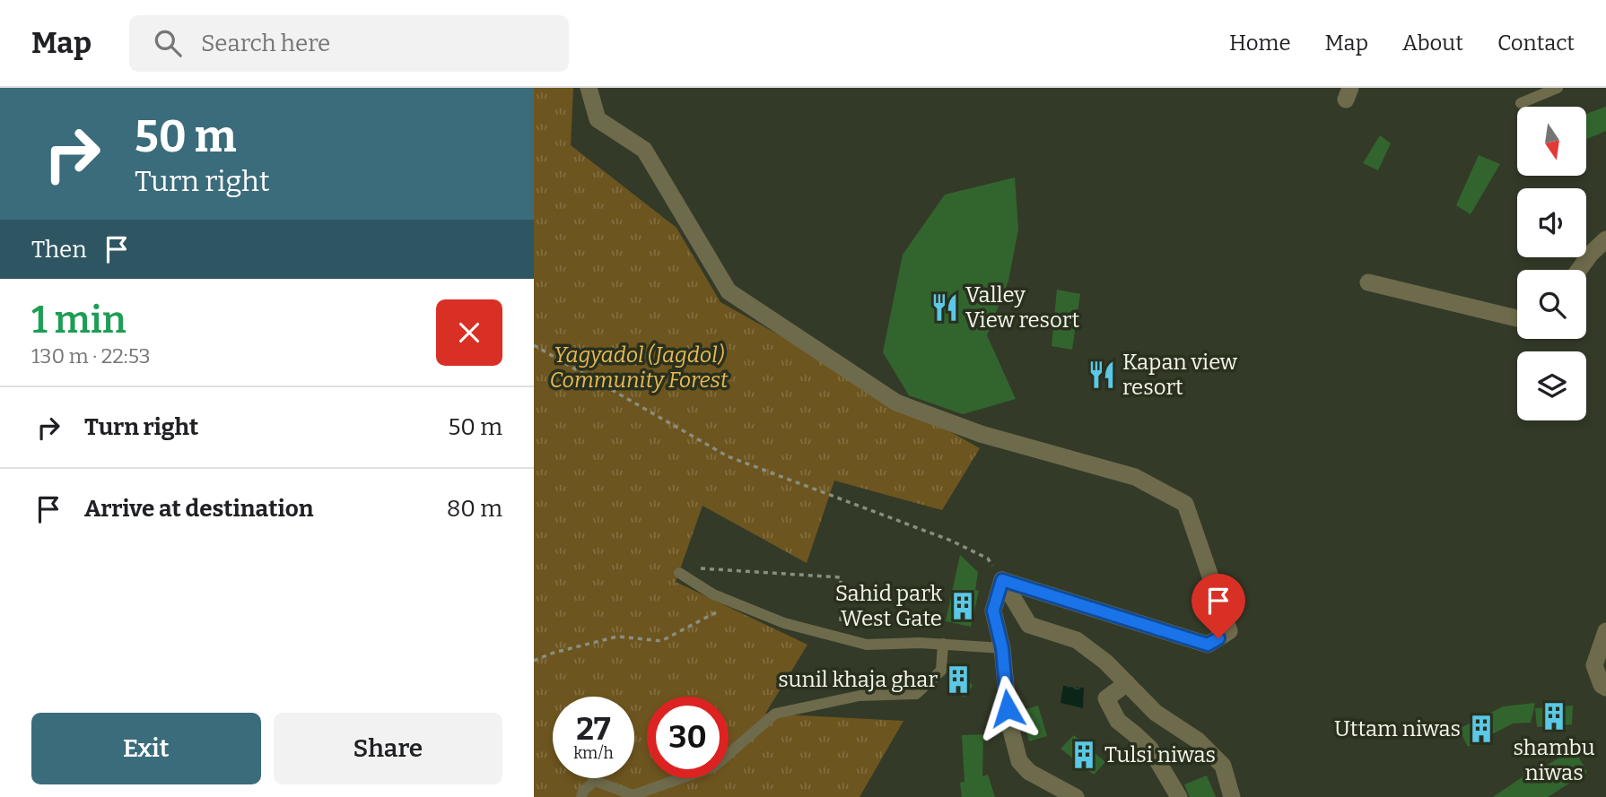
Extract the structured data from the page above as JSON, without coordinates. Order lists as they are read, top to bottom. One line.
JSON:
{"parks":["Yagyadol (Jagdol) Community Forest"],"places":{"restaurant":["Valley View resort","Kapan view resort"],"building":["Sahid park West Gate","sunil khaja ghar","shambu niwas","Uttam niwas","Tulsi niwas"]},"north":"bottom","page":{"header":"Map","search":"Search here","nav":["Home","Map","About","Contact"],"turn":["50 m","Turn right"],"then":"Then","heading":["1 min","130 m · 22:53"],"list":[{"name":"Turn right","value":"50 m"},{"name":"Arrive at destination","value":"80 m"}],"speed":"27 km/h","limit":"30","buttons":["Exit","Share"]}}
